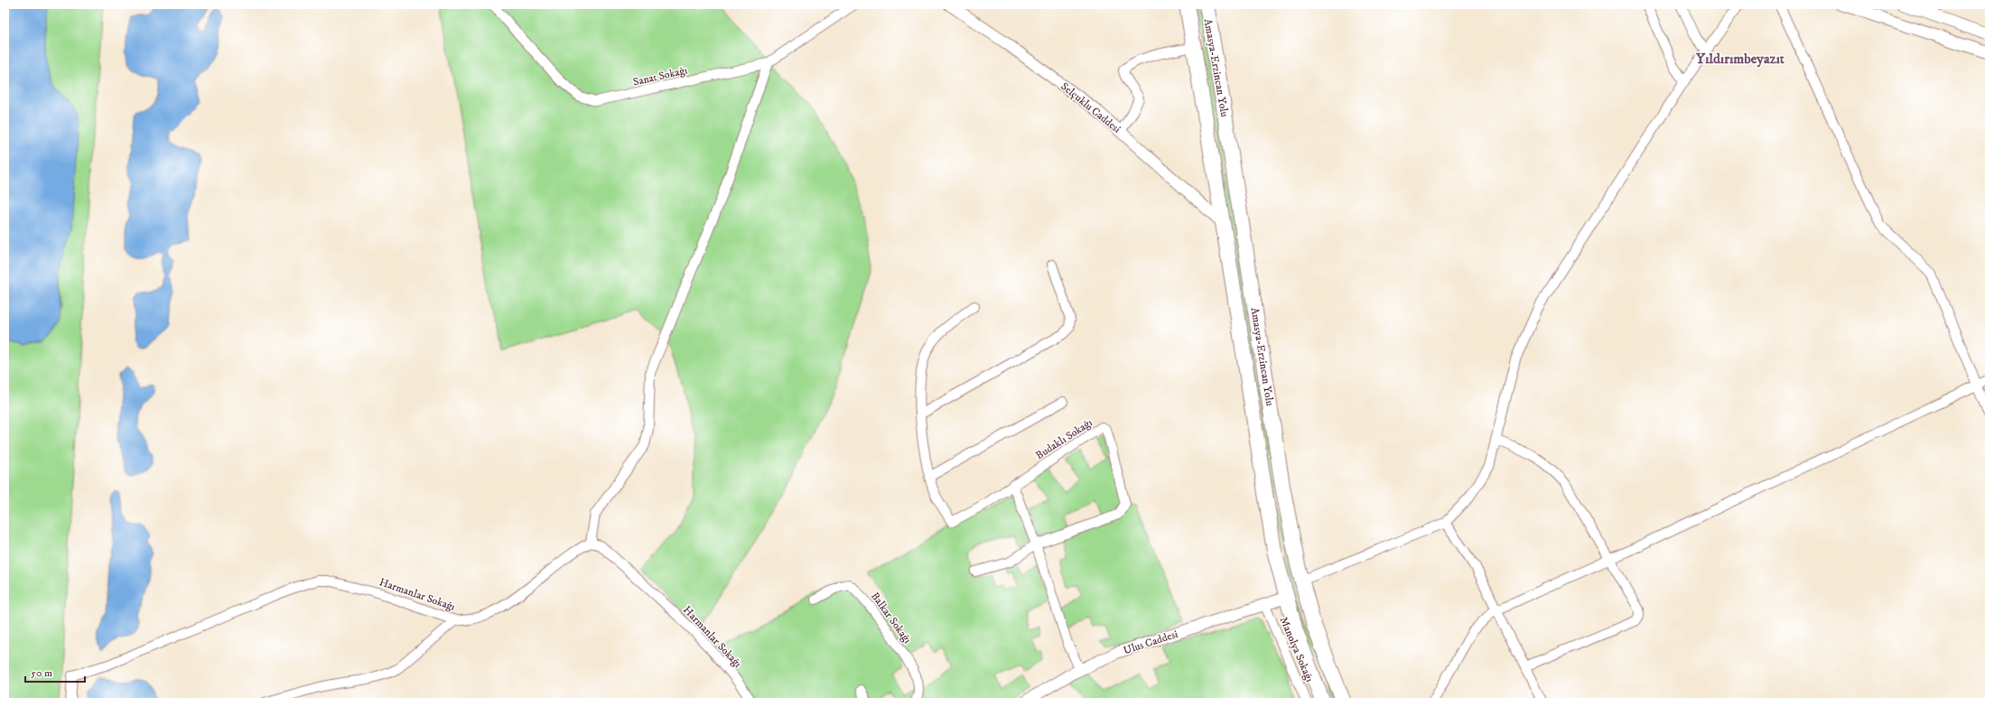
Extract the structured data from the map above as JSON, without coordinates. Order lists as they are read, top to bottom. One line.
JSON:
{"streets":{"highway":["Amasya-Erzincan Yolu"],"street":["Sanat Sokağı","Selçuklu Caddesi","Budaklı Sokağı","Harmanlar Sokağı","Balkar Sokağı","Ulus Caddesi","Manolya Sokağı"]},"crossings":[["Amasya-Erzincan Yolu","Selçuklu Caddesi"],["Amasya-Erzincan Yolu","Ulus Caddesi"],["Ulus Caddesi","Manolya Sokağı"]],"districts":["Yıldırımbeyazıt"],"scale_bar":"50 m"}
